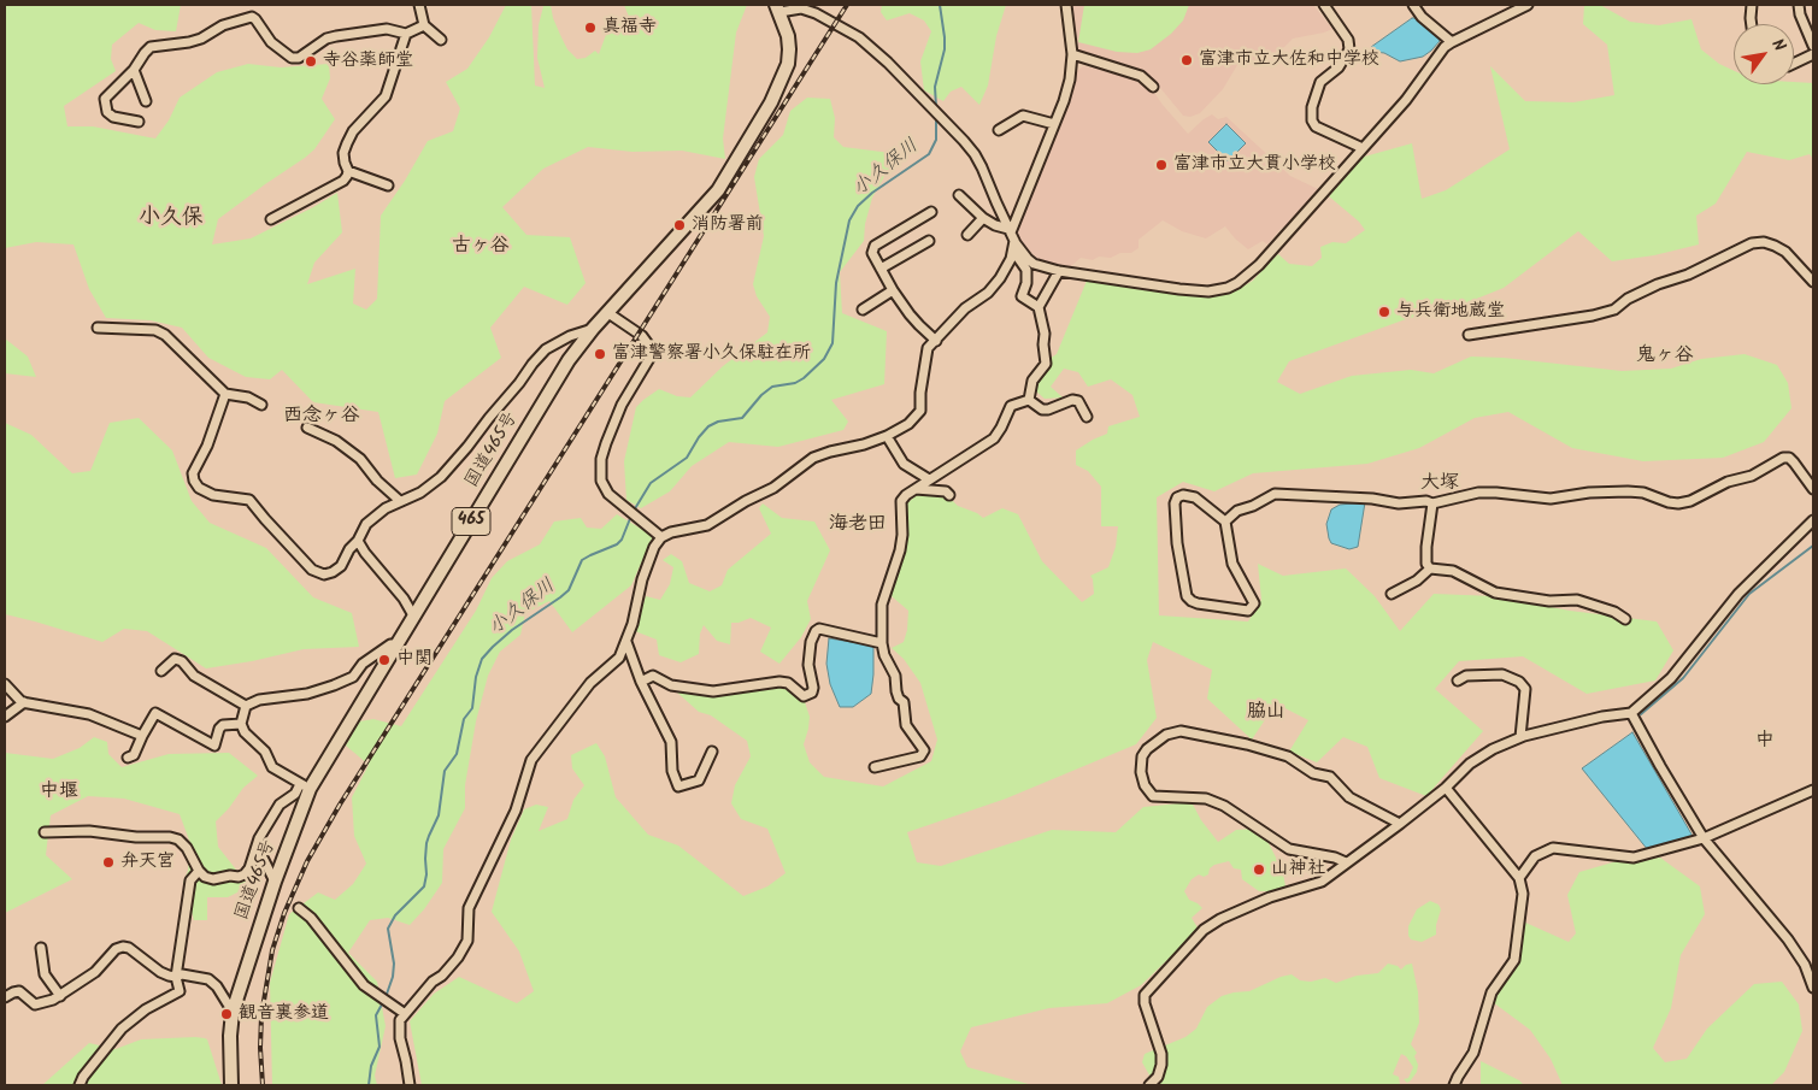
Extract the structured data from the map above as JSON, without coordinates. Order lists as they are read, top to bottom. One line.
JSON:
{"streets":{"highway":["国道465号","465"]},"districts":["小久保","古ヶ谷","鬼ヶ谷","西念ヶ谷","大塚","海老田","脇山","中","中堰"],"water":["小久保川"],"places":["真福寺","富津市立大佐和中学校","寺谷薬師堂","富津市立大貫小学校","消防署前","与兵衛地蔵堂","富津警察署小久保駐在所","中関","弁天宮","山神社","観音裏参道"],"north":"top right"}
